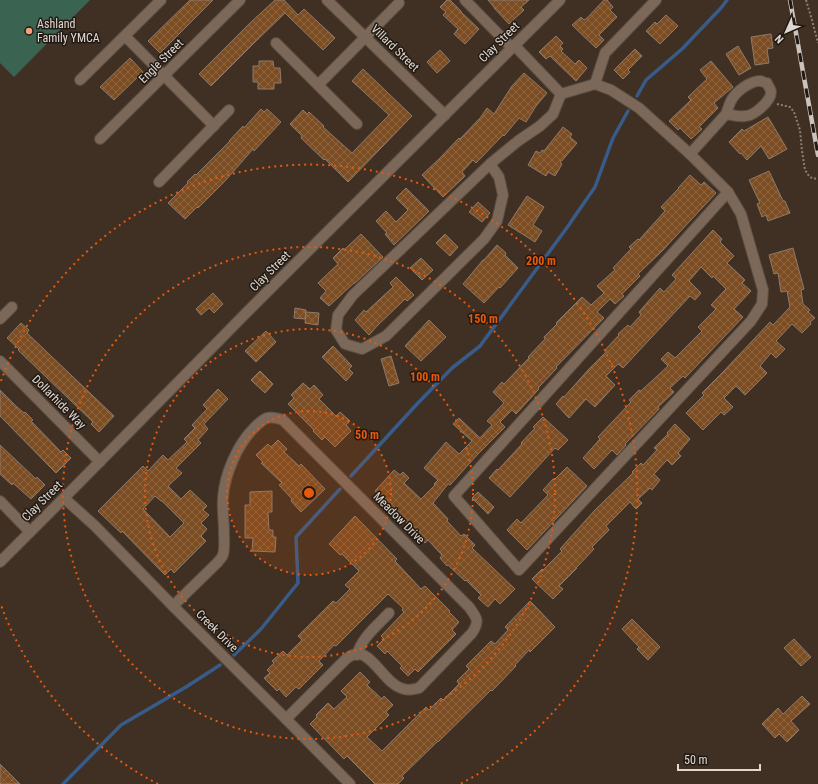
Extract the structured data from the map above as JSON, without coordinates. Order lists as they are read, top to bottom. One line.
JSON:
{"streets":{"street":["Clay Street","Villard Street","Engle Street","Dollarhide Way","Meadow Drive","Creek Drive"]},"crossings":[["Clay Street","Villard Street"],["Clay Street","Dollarhide Way"],["Clay Street","Creek Drive"],["Meadow Drive","Creek Drive"]],"places":["Ashland Family YMCA"],"scale_bar":"50 m","north":"bottom left","rings":["200 m","150 m","100 m","50 m"]}
